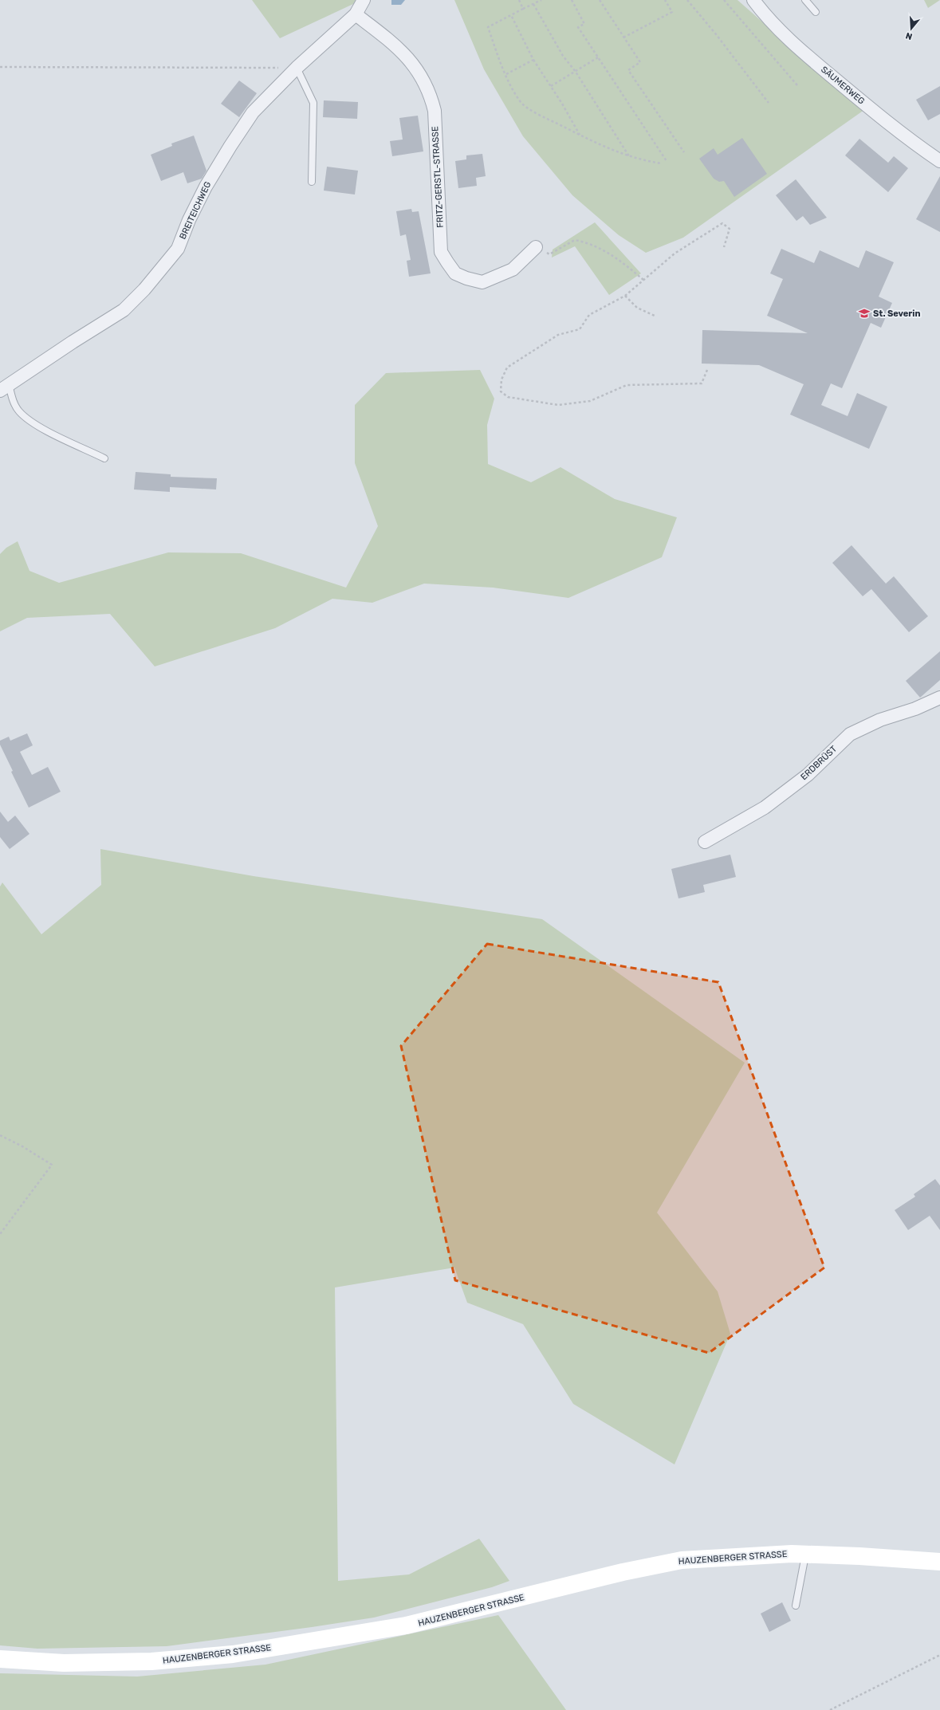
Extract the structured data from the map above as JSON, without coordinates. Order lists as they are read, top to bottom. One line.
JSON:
{"streets":{"main road":["HAUZENBERGER STRASSE"],"street":["SÄUMERWEG","FRITZ-GERSTL-STRASSE","BREITEICHWEG","ERDBRÜST"]},"crossings":[["FRITZ-GERSTL-STRASSE","BREITEICHWEG"]],"places":{"school or university":["St. Severin"]},"north":"bottom"}
